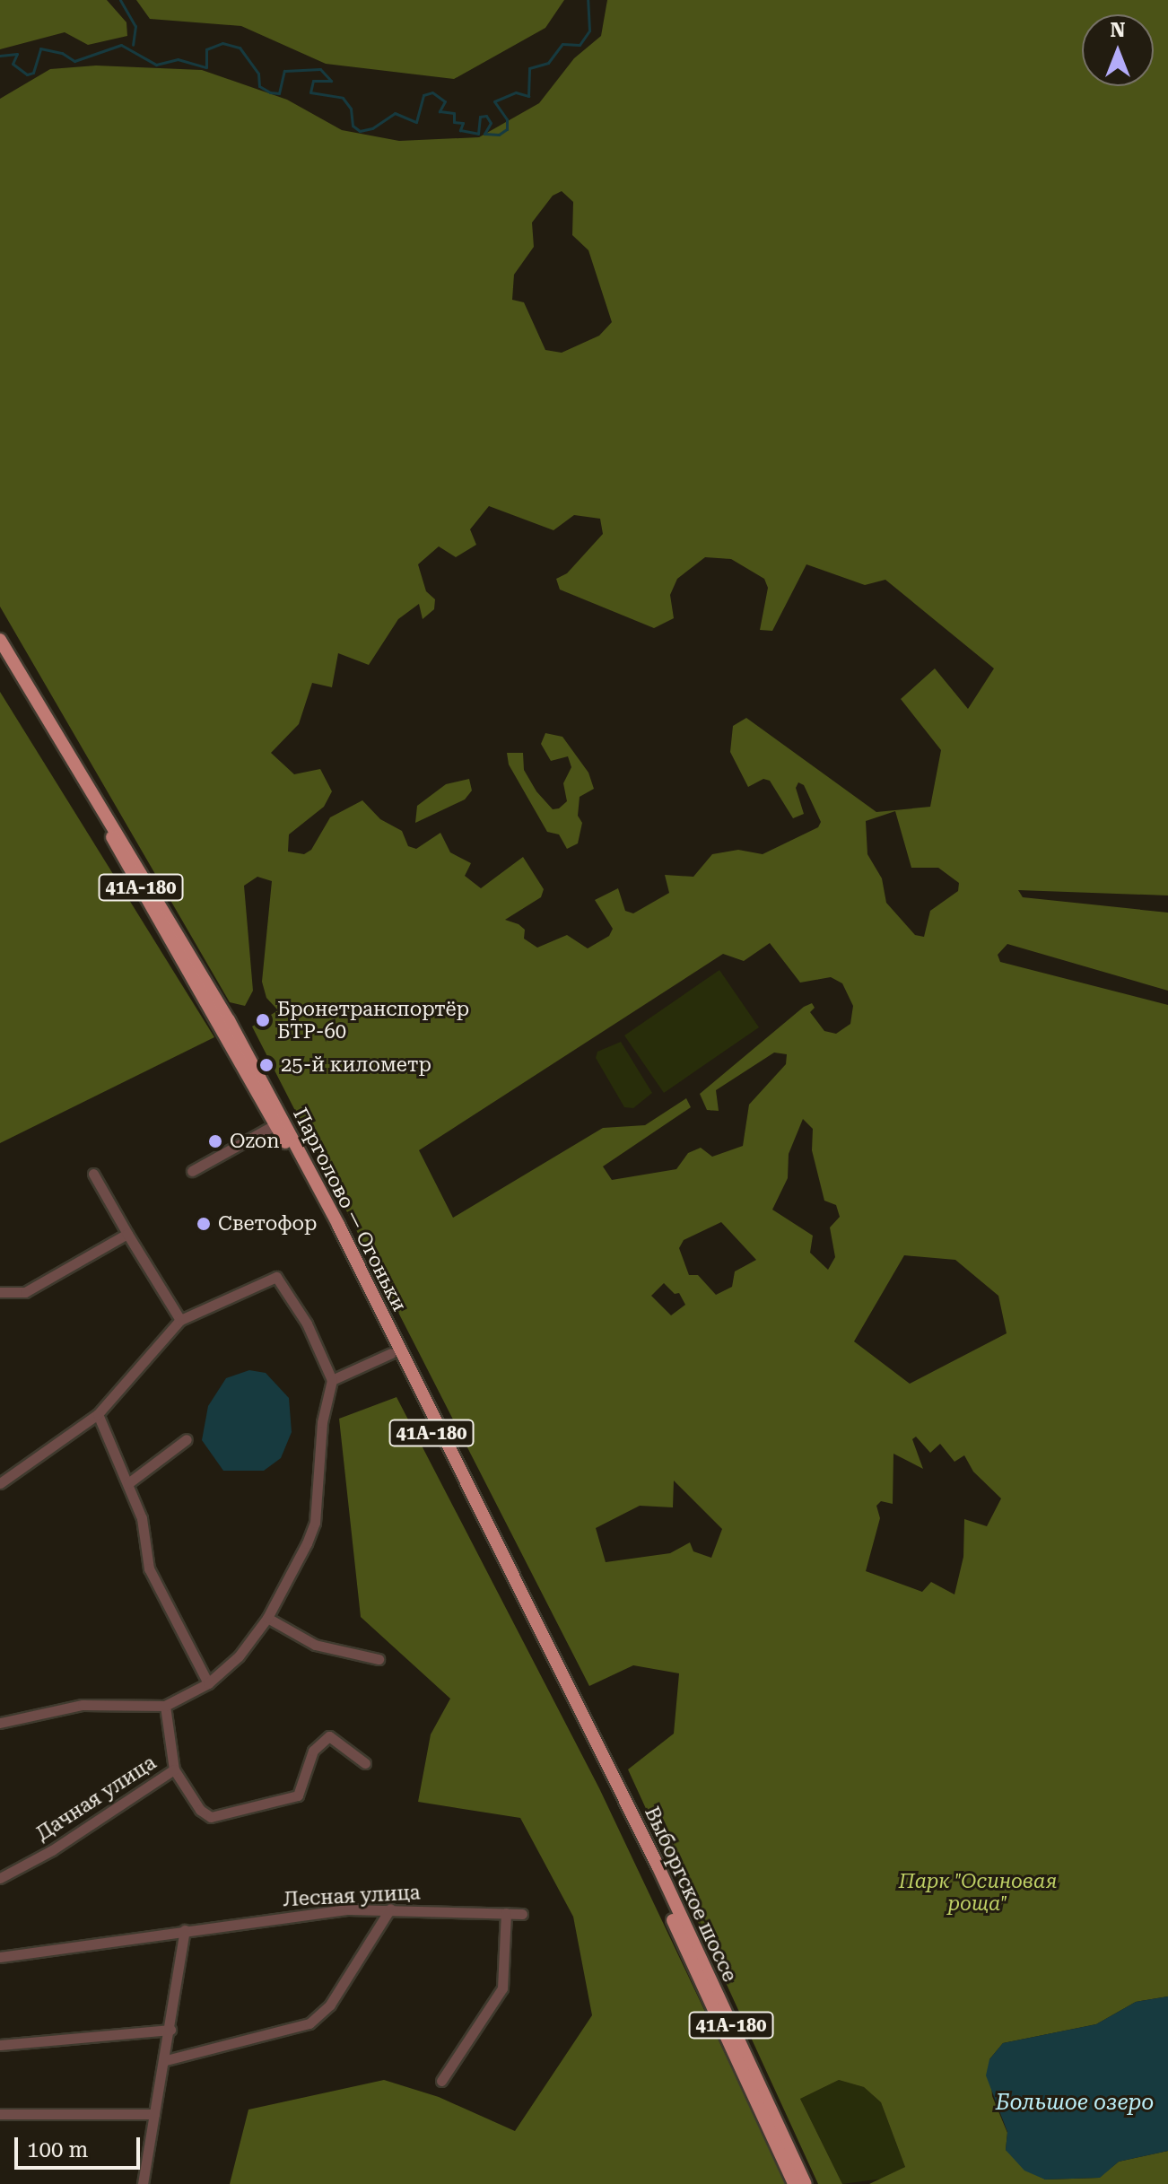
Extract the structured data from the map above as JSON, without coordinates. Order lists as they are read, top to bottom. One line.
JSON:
{"streets":{"main road":["41А-180","Парголово — Огоньки","Выборгское шоссе"],"street":["Дачная улица","Лесная улица"]},"crossings":[["Парголово — Огоньки","Выборгское шоссе"]],"water":["Большое озеро"],"parks":["Парк \"Осиновая роща\""],"places":["Бронетранспортёр БТР-60","25-й километр","Ozon","Светофор"],"scale_bar":"100 m","north":"top"}
